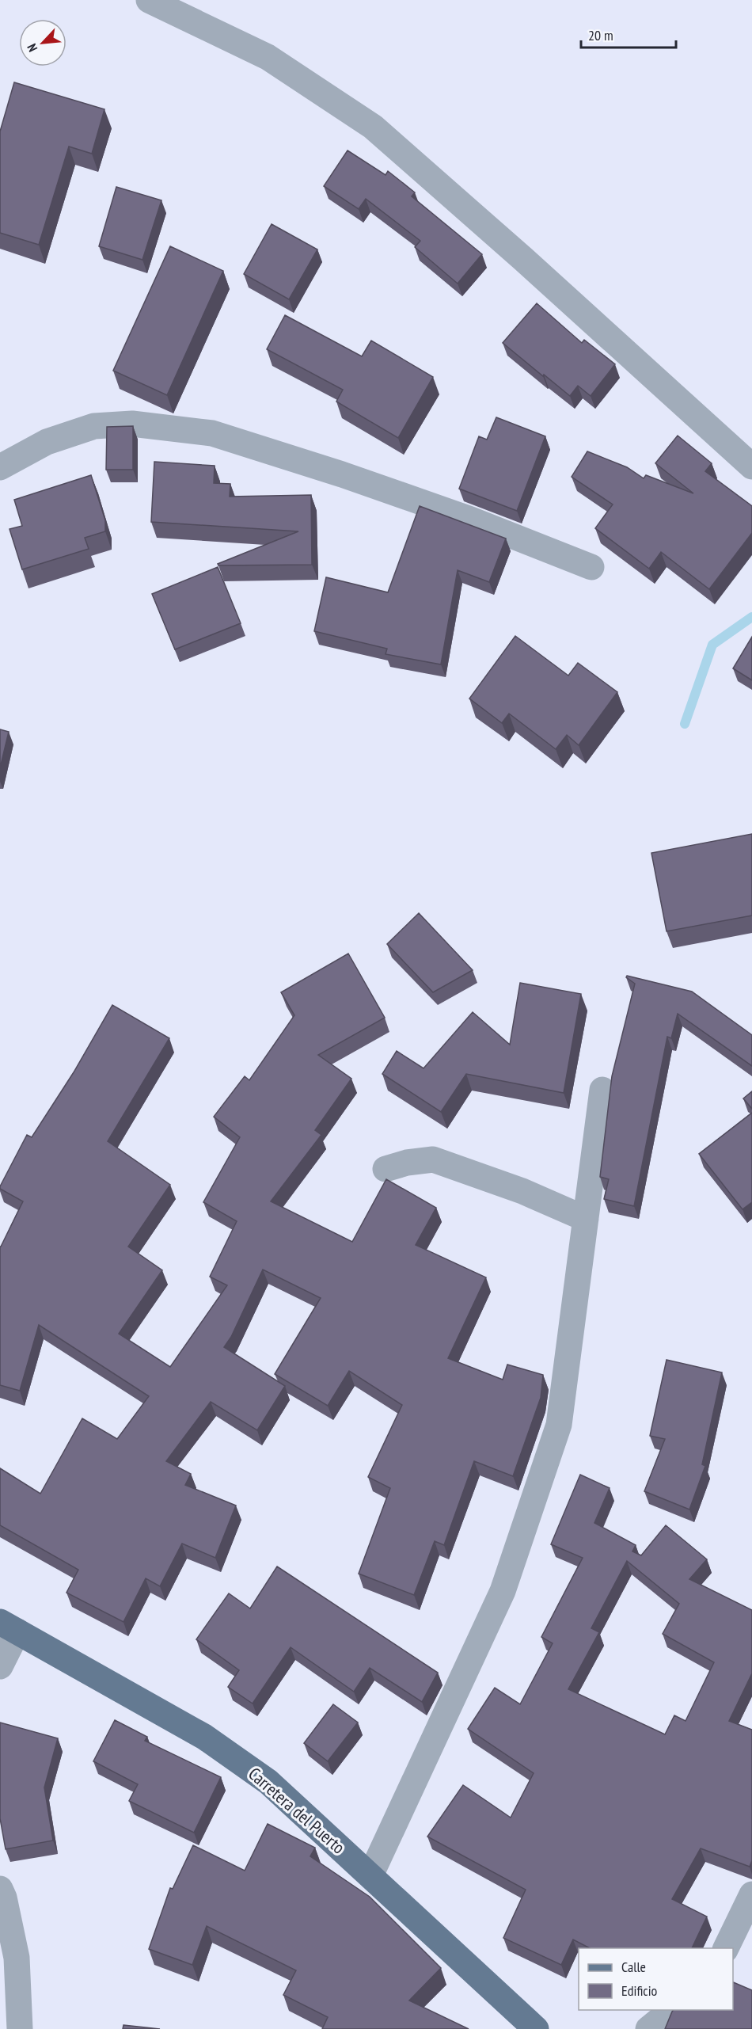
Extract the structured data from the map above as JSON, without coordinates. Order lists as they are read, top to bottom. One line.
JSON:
{"streets":{"main road":["Carretera del Puerto"]},"legend":["Calle","Edificio"],"scale_bar":"20 m","north":"bottom left"}
